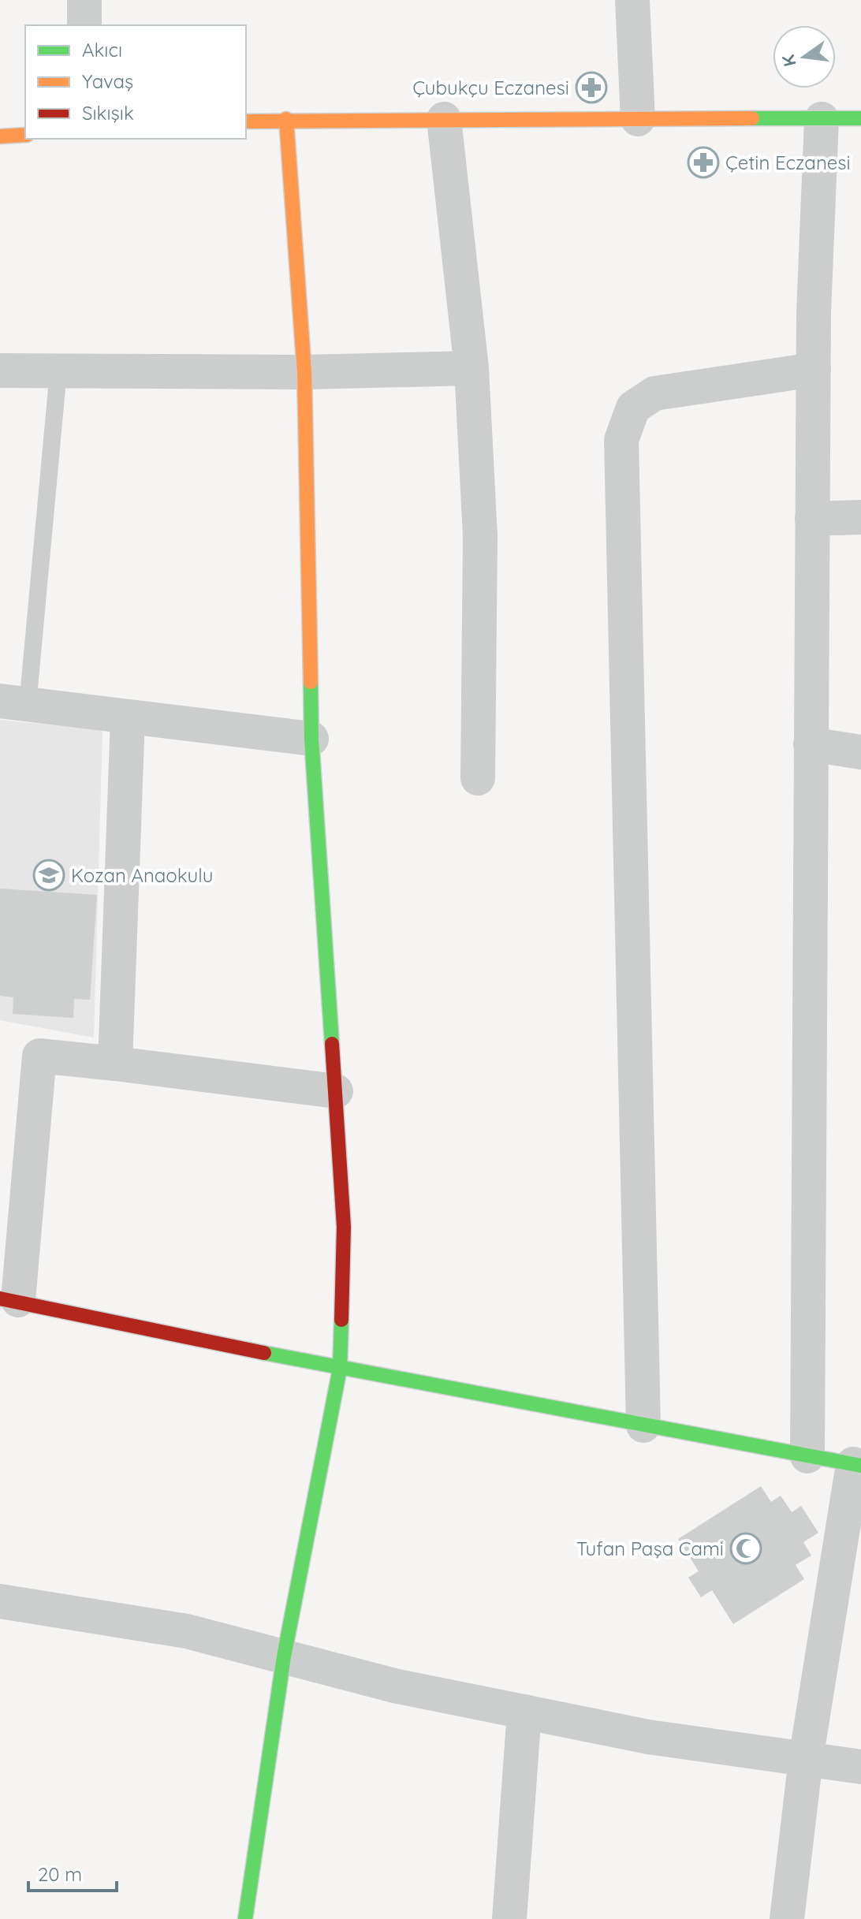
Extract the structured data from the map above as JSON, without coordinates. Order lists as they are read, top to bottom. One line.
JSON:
{"places":{"pharmacy":["Çubukçu Eczanesi","Çetin Eczanesi"],"school or university":["Kozan Anaokulu"],"mosque":["Tufan Paşa Cami"]},"legend":["Akıcı","Yavaş","Sıkışık"],"scale_bar":"20 m","north":"left"}
